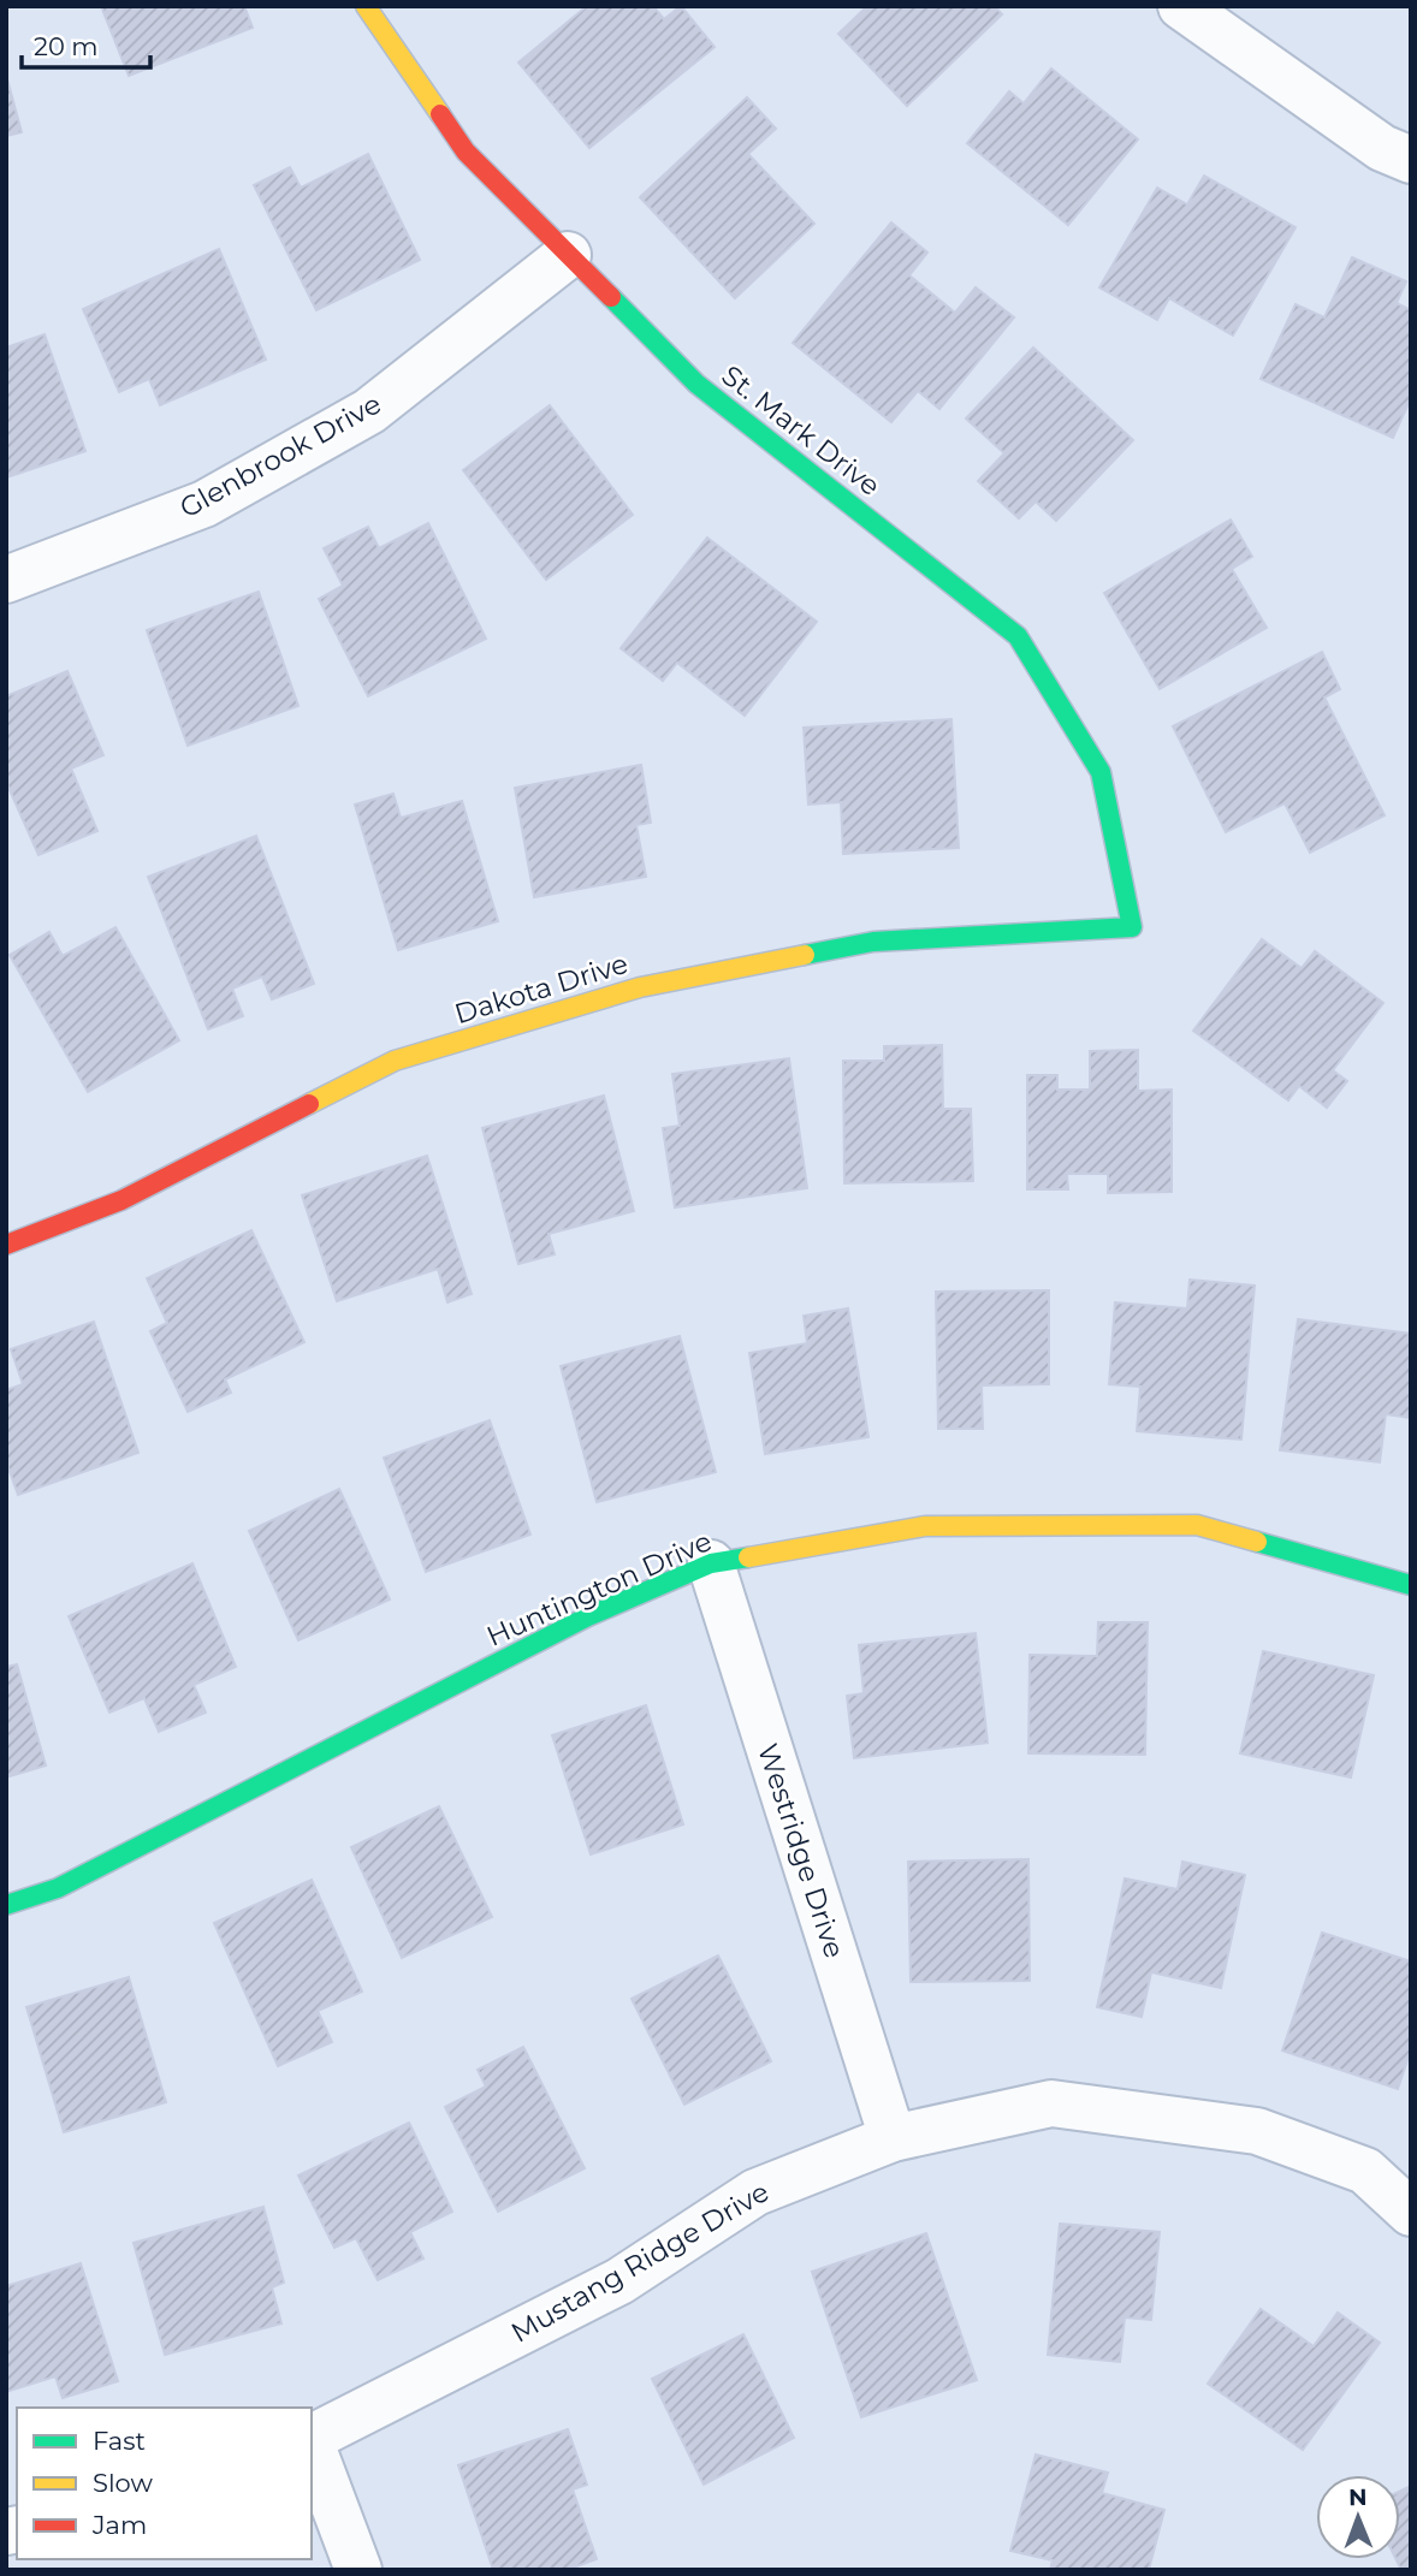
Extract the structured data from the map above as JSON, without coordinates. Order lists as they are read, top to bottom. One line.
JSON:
{"streets":{"street":["St. Mark Drive","Glenbrook Drive","Dakota Drive","Huntington Drive","Westridge Drive","Mustang Ridge Drive"]},"crossings":[["St. Mark Drive","Glenbrook Drive"],["St. Mark Drive","Dakota Drive"],["Huntington Drive","Westridge Drive"],["Westridge Drive","Mustang Ridge Drive"]],"legend":["Fast","Slow","Jam"],"scale_bar":"20 m","north":"top"}
